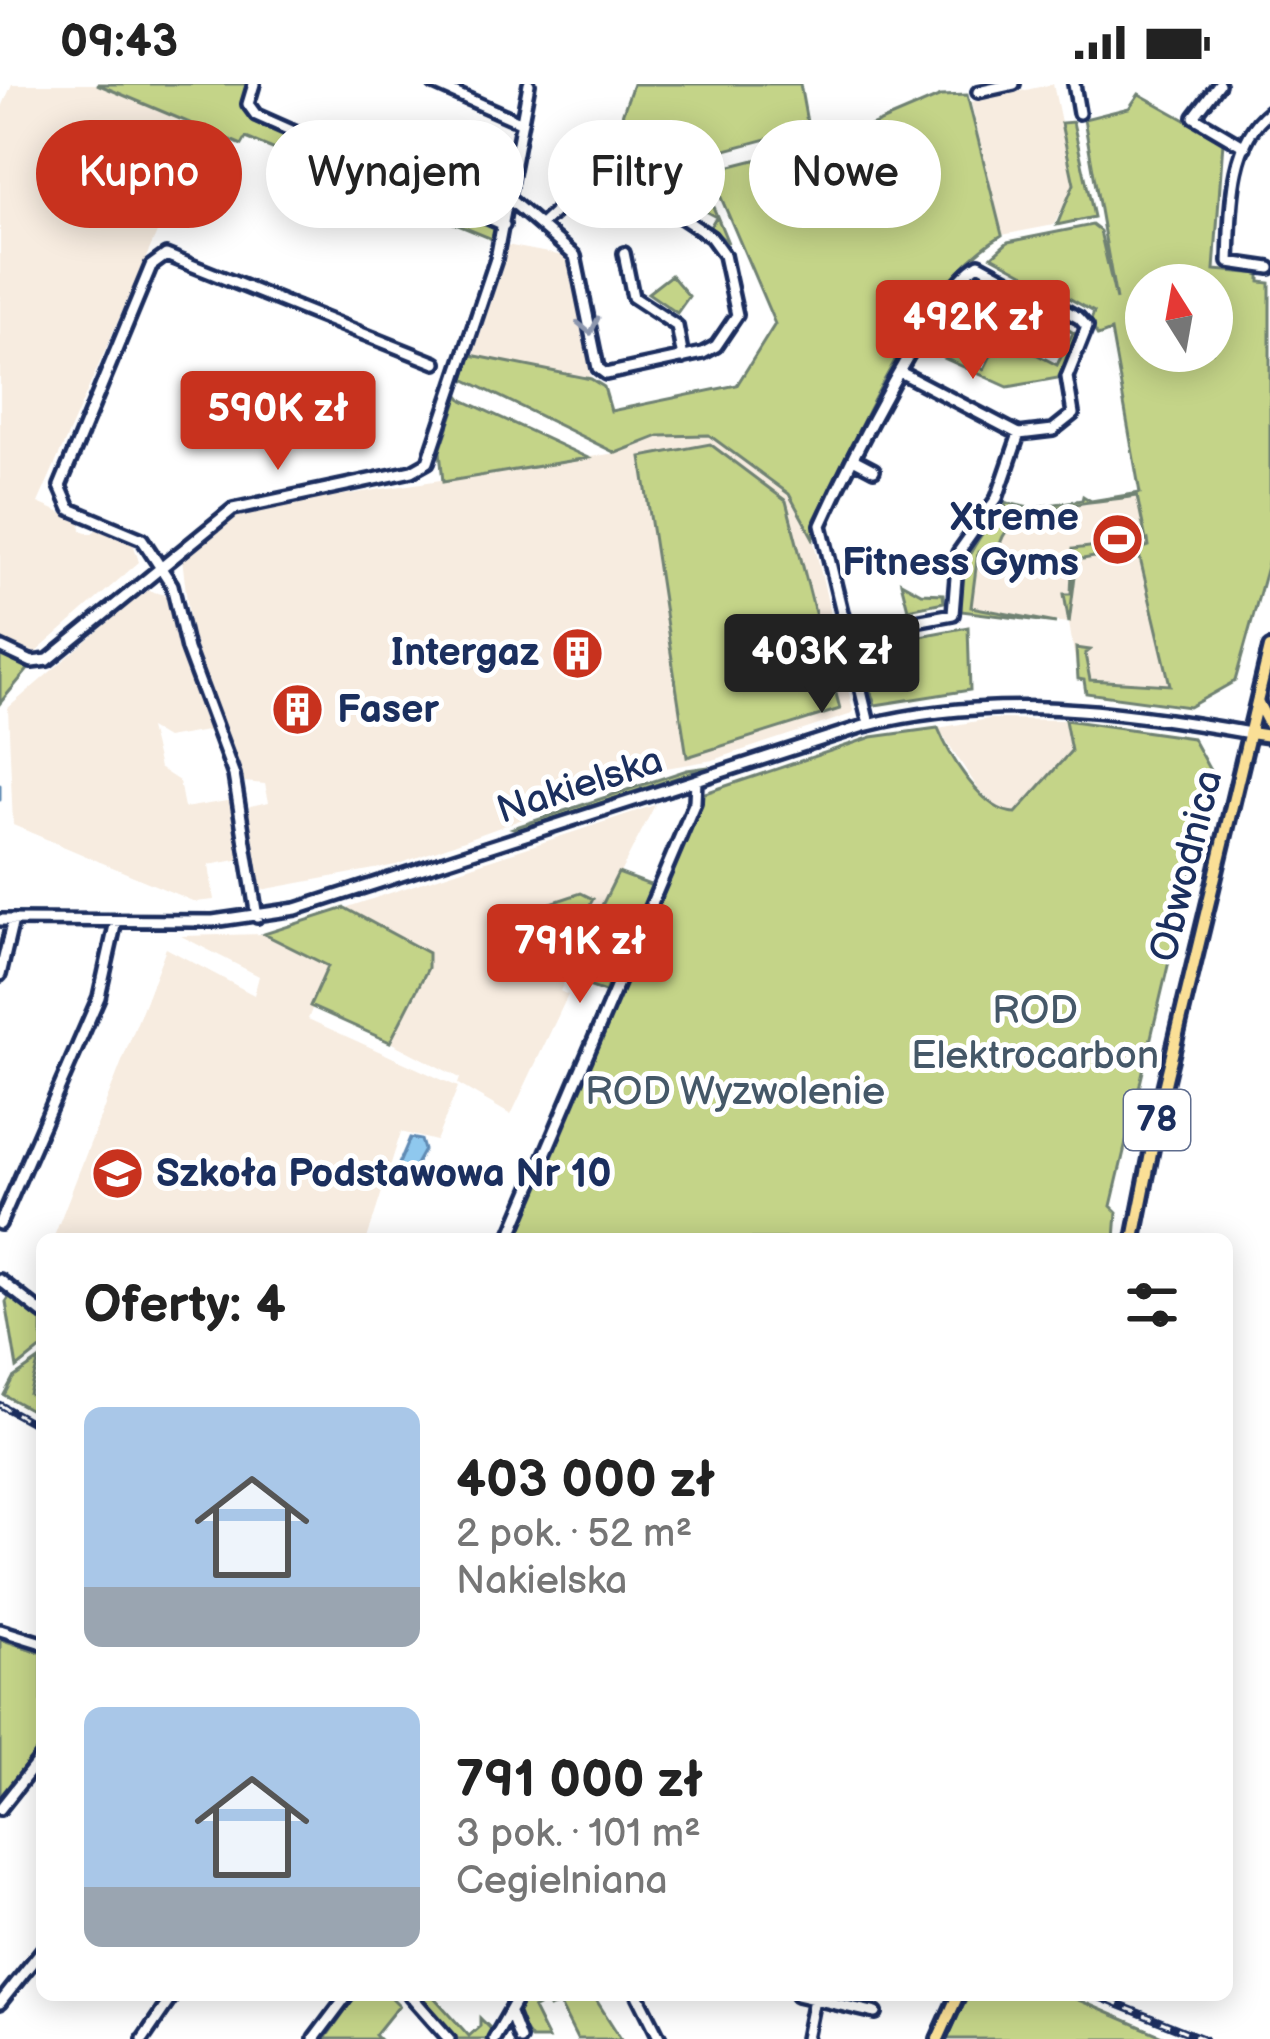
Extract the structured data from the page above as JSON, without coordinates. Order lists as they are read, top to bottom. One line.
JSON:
{"streets":{"main road":["Obwodnica","78"],"street":["Nakielska"]},"crossings":[["Nakielska","Obwodnica"]],"parks":["ROD Elektrocarbon","ROD Wyzwolenie"],"places":{"sports":["Xtreme Fitness Gyms"],"building":["Intergaz","Faser"],"school or university":["Szkoła Podstawowa Nr 10"]},"north":"top","page":{"status":"09:43","chip":["Kupno","Wynajem","Filtry","Nowe"],"price":["492K zł","590K zł","403K zł","791K zł"],"heading":"Oferty: 4","list":[{"name":"403 000 zł","note":"2 pok. · 52 m² · Nakielska"},{"name":"791 000 zł","note":"3 pok. · 101 m² · Cegielniana"}]}}
